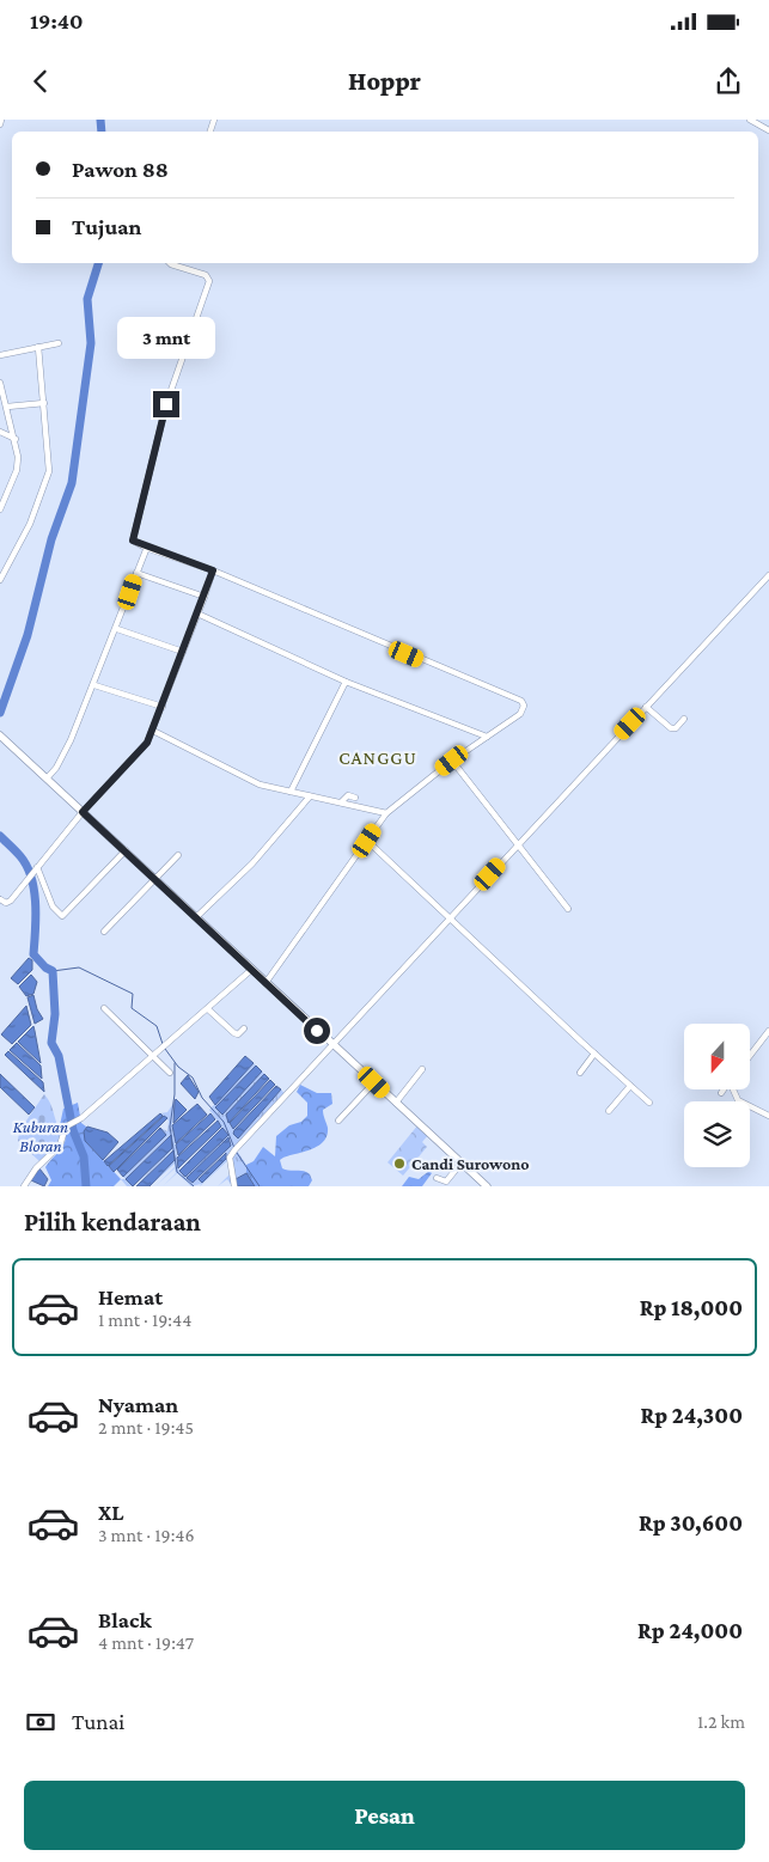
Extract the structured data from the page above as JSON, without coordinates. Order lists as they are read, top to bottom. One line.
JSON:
{"districts":["CANGGU"],"parks":["Kuburan Bloran"],"places":["Candi Surowono"],"north":"bottom","page":{"status":"19:40","header":"Hoppr","banner":["Pawon 88","Tujuan"],"bubble":"3 mnt","heading":"Pilih kendaraan","list":[{"name":"Hemat","note":"1 mnt · 19:44","value":"Rp 18,000"},{"name":"Nyaman","note":"2 mnt · 19:45","value":"Rp 24,300"},{"name":"XL","note":"3 mnt · 19:46","value":"Rp 30,600"},{"name":"Black","note":"4 mnt · 19:47","value":"Rp 24,000"}],"pay":["Tunai","1.2 km"],"buttons":"Pesan"}}
